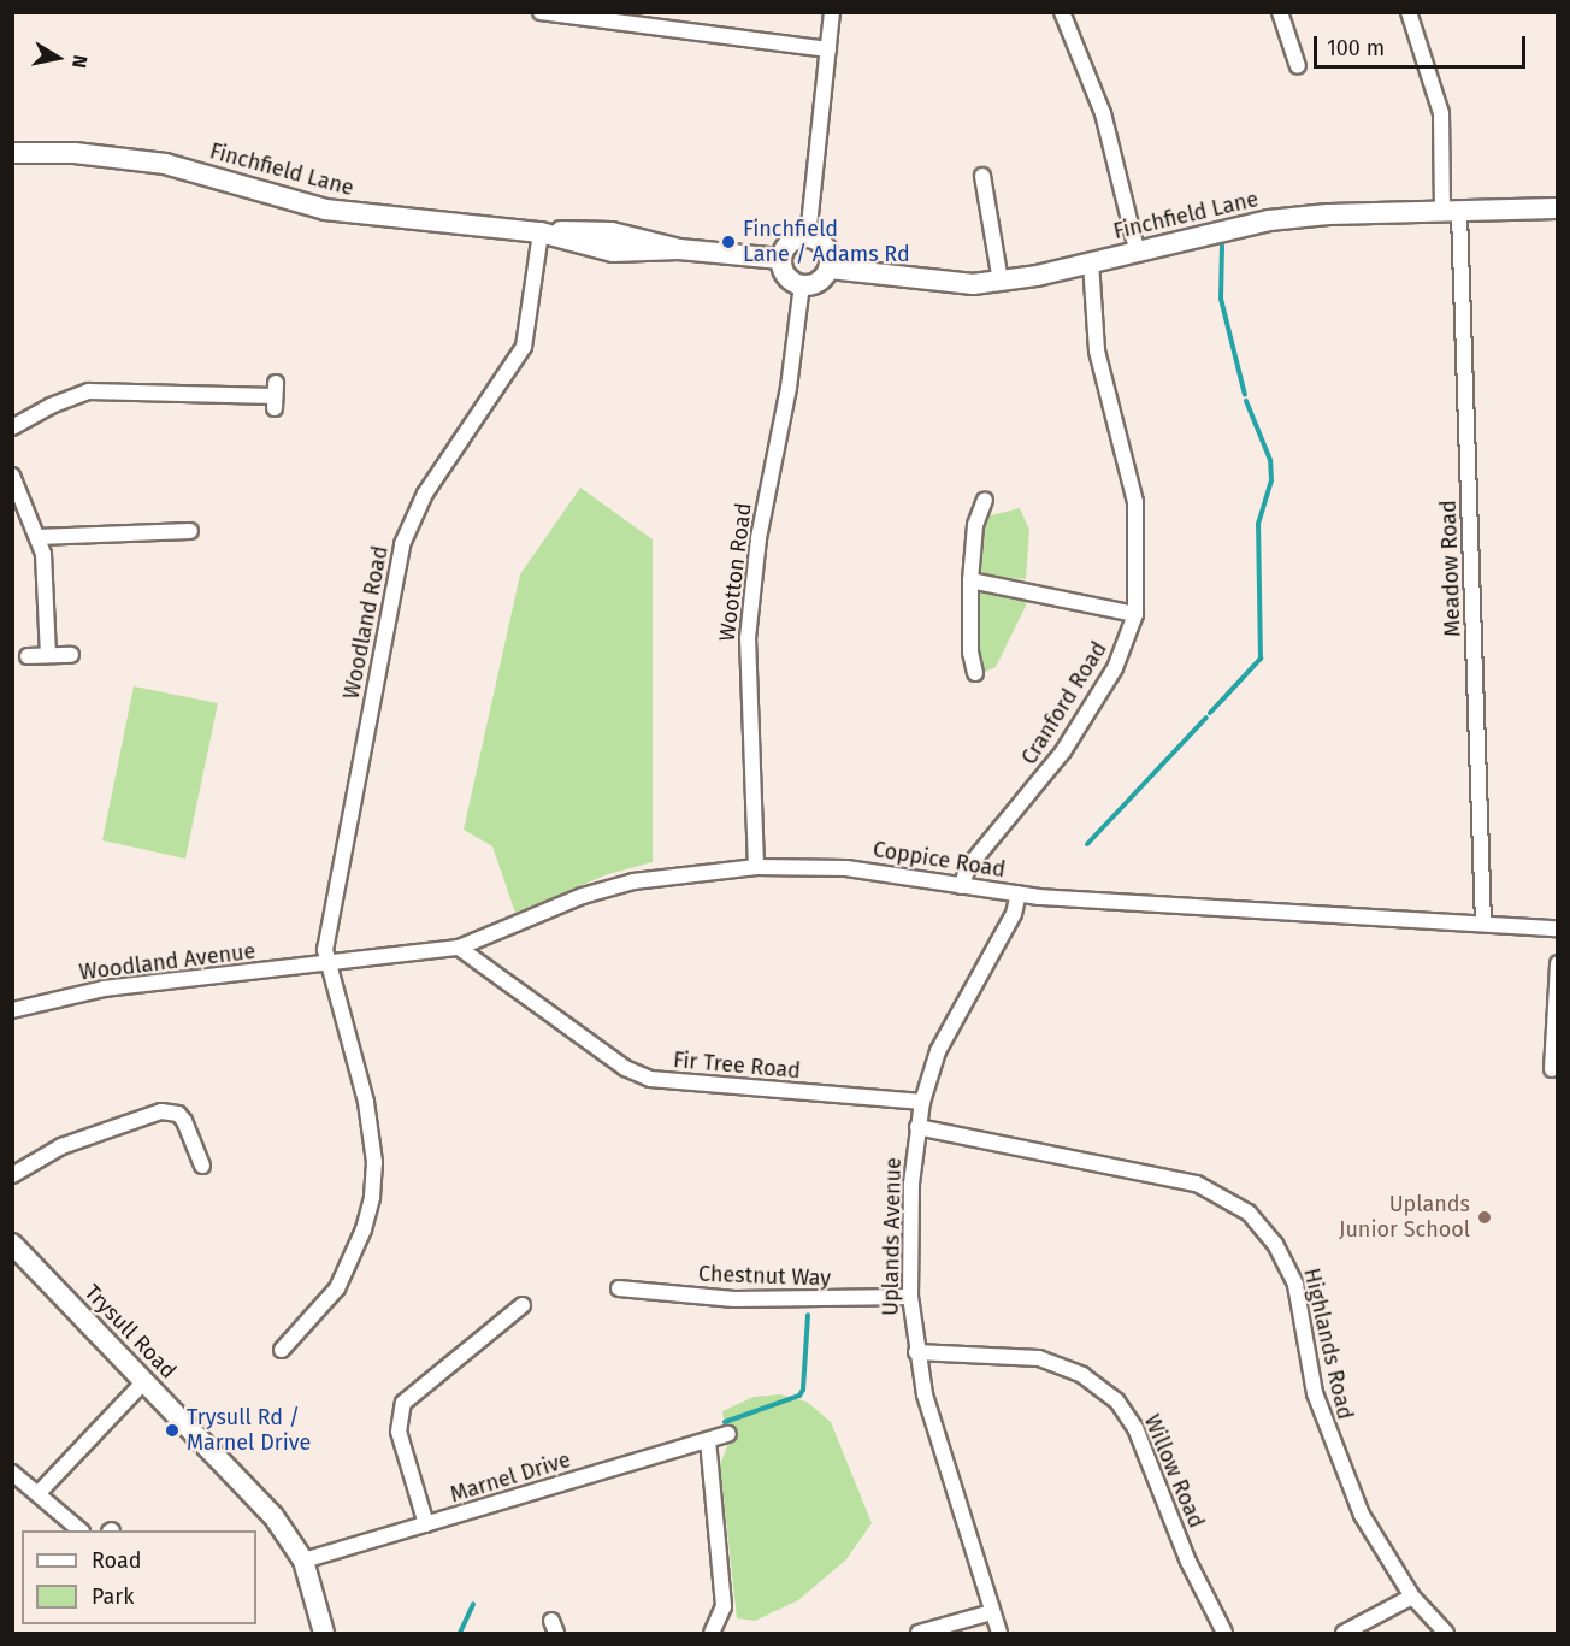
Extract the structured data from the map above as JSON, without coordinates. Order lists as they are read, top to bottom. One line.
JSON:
{"streets":{"street":["Finchfield Lane","Meadow Road","Wootton Road","Woodland Road","Cranford Road","Coppice Road","Woodland Avenue","Fir Tree Road","Uplands Avenue","Chestnut Way","Trysull Road","Highlands Road","Willow Road","Marnel Drive"]},"crossings":[["Finchfield Lane","Meadow Road"],["Finchfield Lane","Wootton Road"],["Finchfield Lane","Woodland Road"],["Finchfield Lane","Cranford Road"],["Meadow Road","Coppice Road"],["Wootton Road","Coppice Road"],["Woodland Road","Coppice Road"],["Woodland Road","Woodland Avenue"],["Cranford Road","Coppice Road"],["Coppice Road","Woodland Avenue"],["Coppice Road","Fir Tree Road"],["Coppice Road","Uplands Avenue"],["Fir Tree Road","Uplands Avenue"],["Uplands Avenue","Chestnut Way"],["Uplands Avenue","Highlands Road"],["Uplands Avenue","Willow Road"],["Trysull Road","Marnel Drive"]],"places":["Finchfield Lane / Adams Rd","Uplands Junior School","Trysull Rd / Marnel Drive"],"legend":["Road","Park"],"scale_bar":"100 m","north":"right"}
